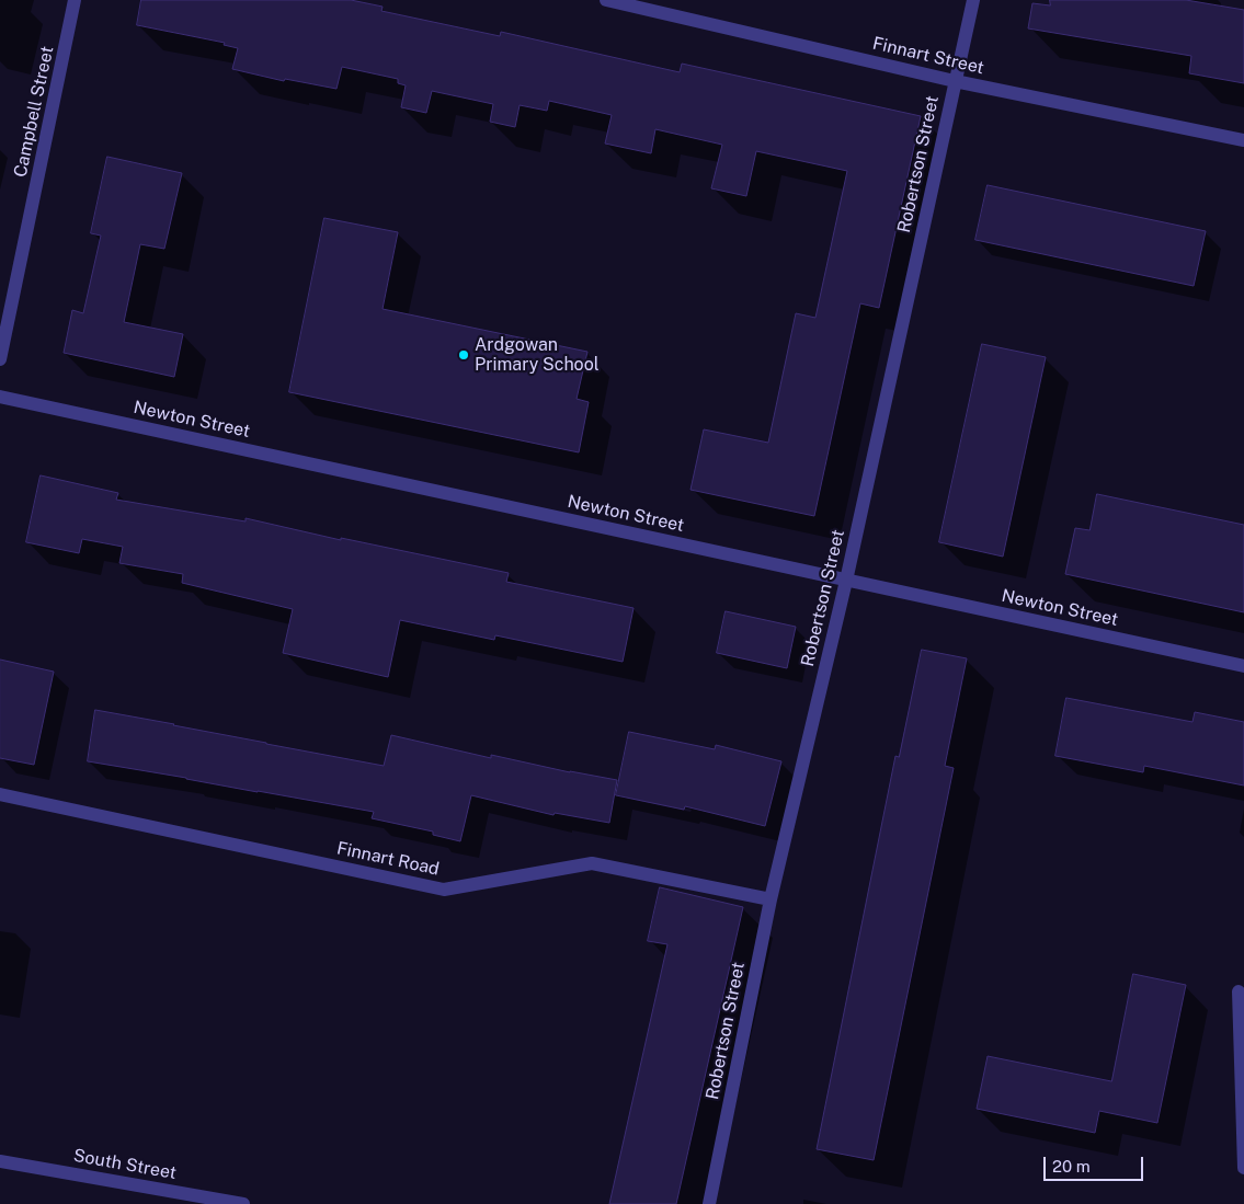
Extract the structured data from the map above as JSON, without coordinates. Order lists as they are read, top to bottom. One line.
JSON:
{"streets":{"street":["Finnart Street","Campbell Street","Robertson Street","Newton Street","Finnart Road","South Street"]},"crossings":[["Finnart Street","Robertson Street"],["Robertson Street","Newton Street"],["Robertson Street","Finnart Road"]],"places":["Ardgowan Primary School"],"scale_bar":"20 m"}
